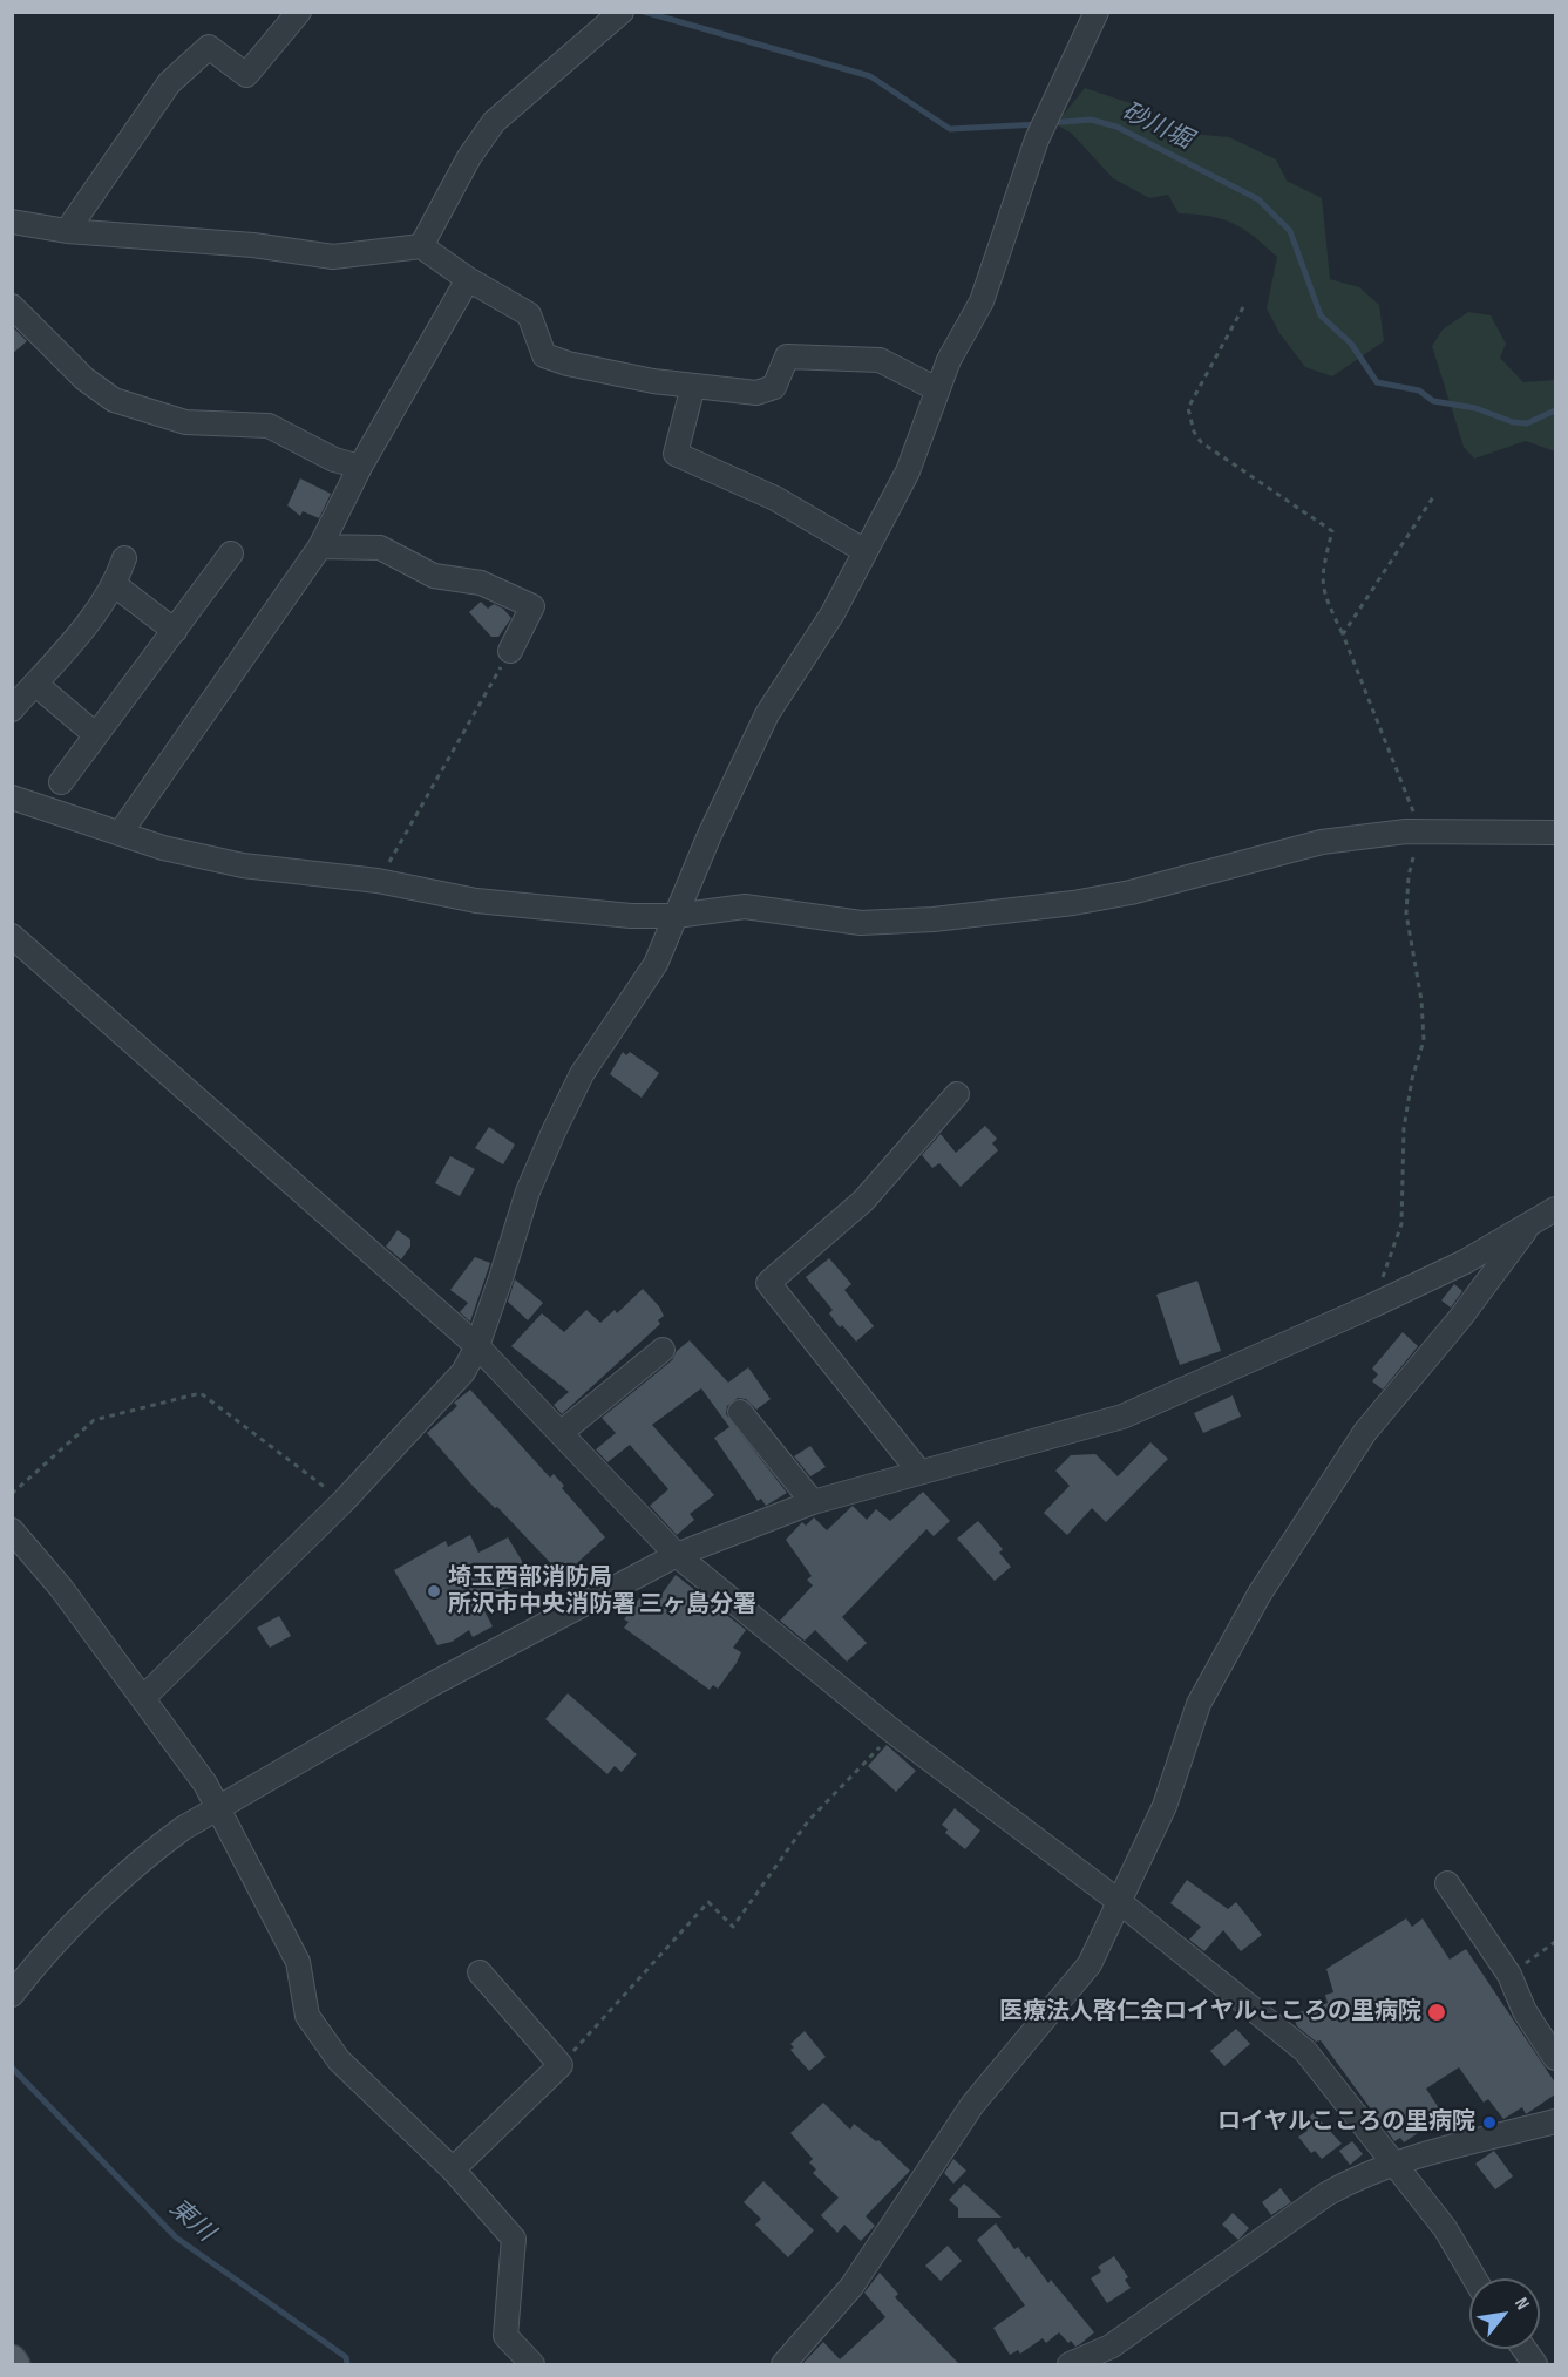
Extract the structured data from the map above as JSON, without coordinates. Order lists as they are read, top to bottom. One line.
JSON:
{"water":["砂川堀","東川"],"places":["埼玉西部消防局 所沢市中央消防署 三ヶ島分署","医療法人啓仁会ロイヤルこころの里病院","ロイヤルこころの里病院"],"north":"top right"}
